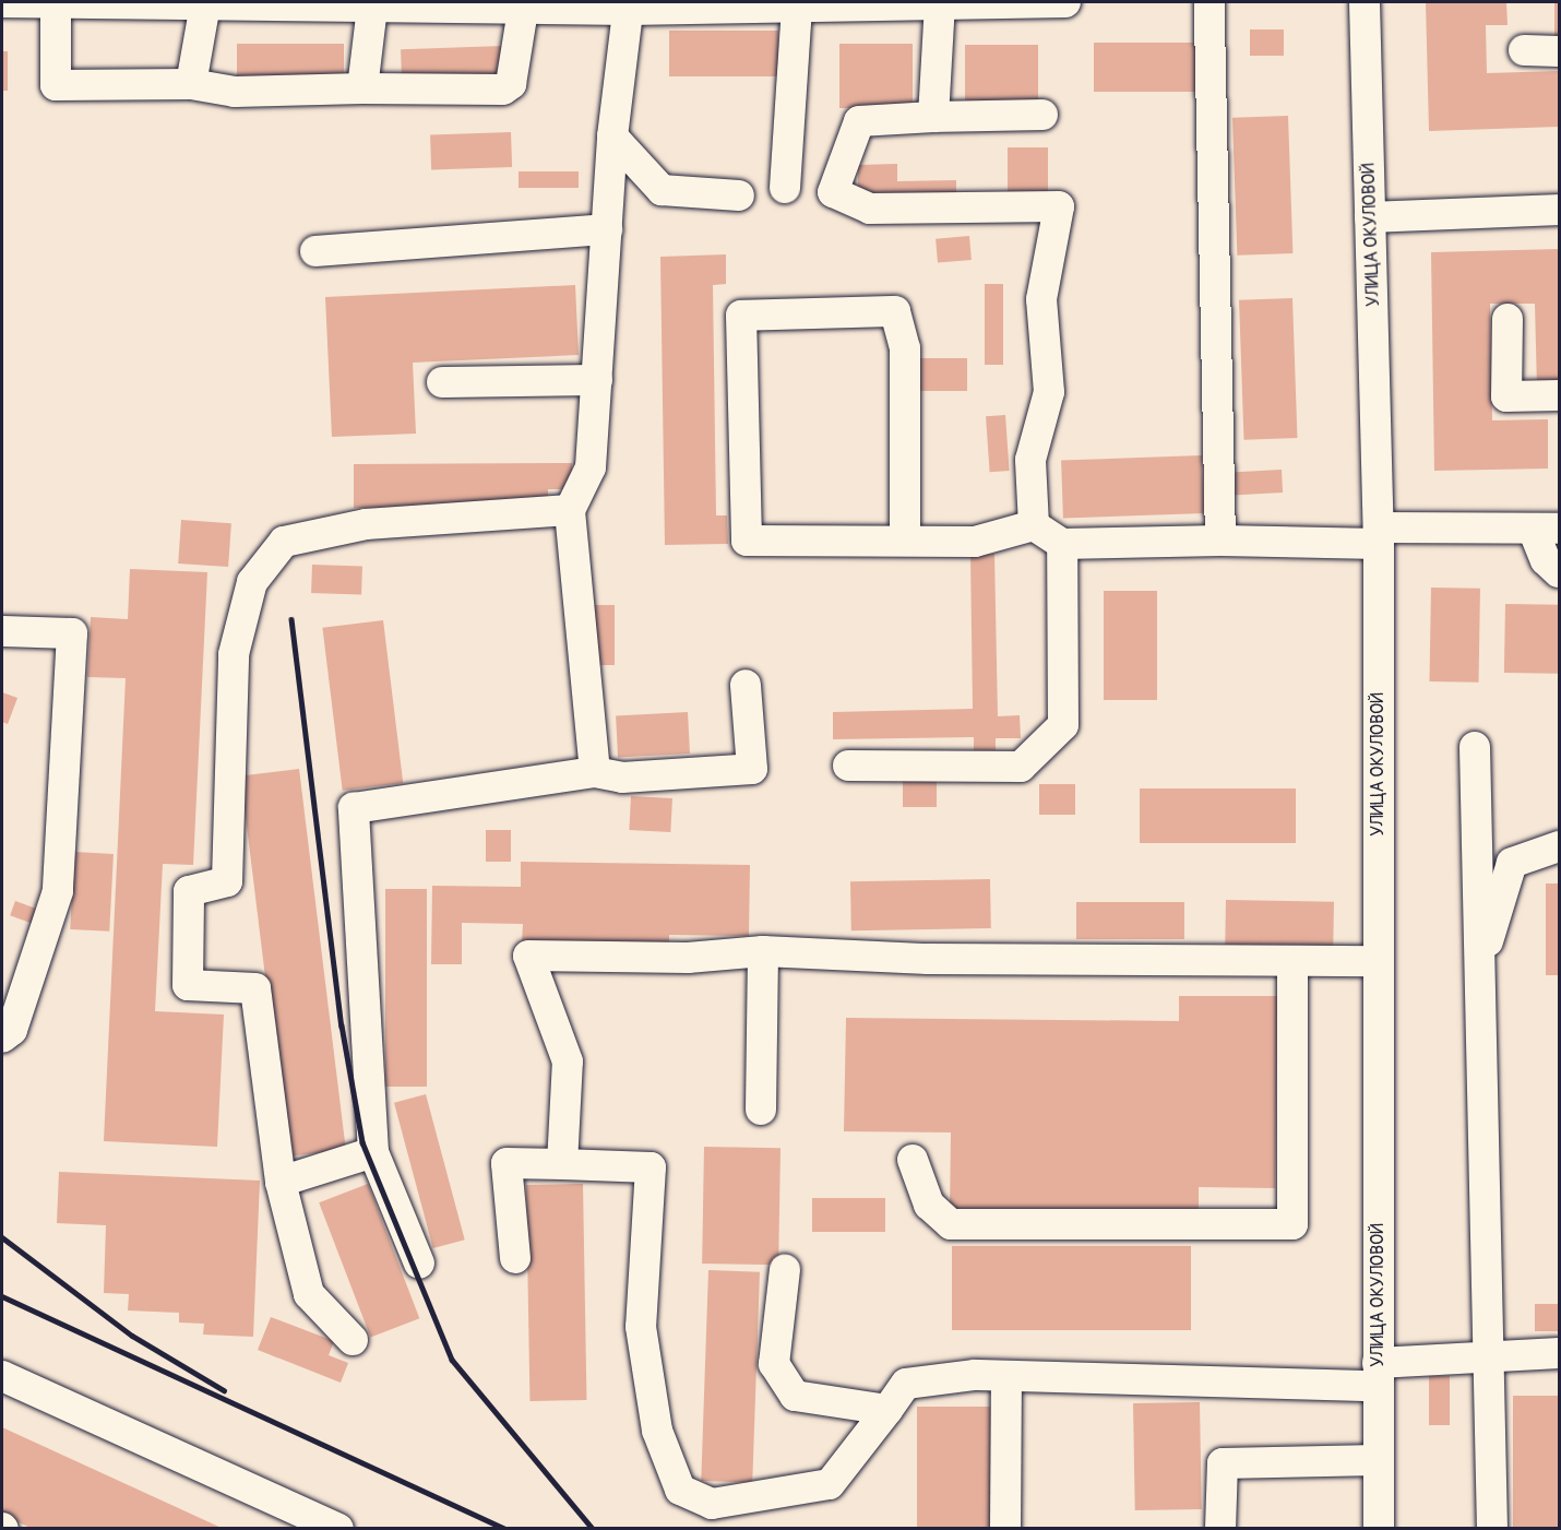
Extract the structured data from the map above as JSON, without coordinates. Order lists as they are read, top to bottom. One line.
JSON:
{"streets":{"street":["УЛИЦА ОКУЛОВОЙ"]}}
